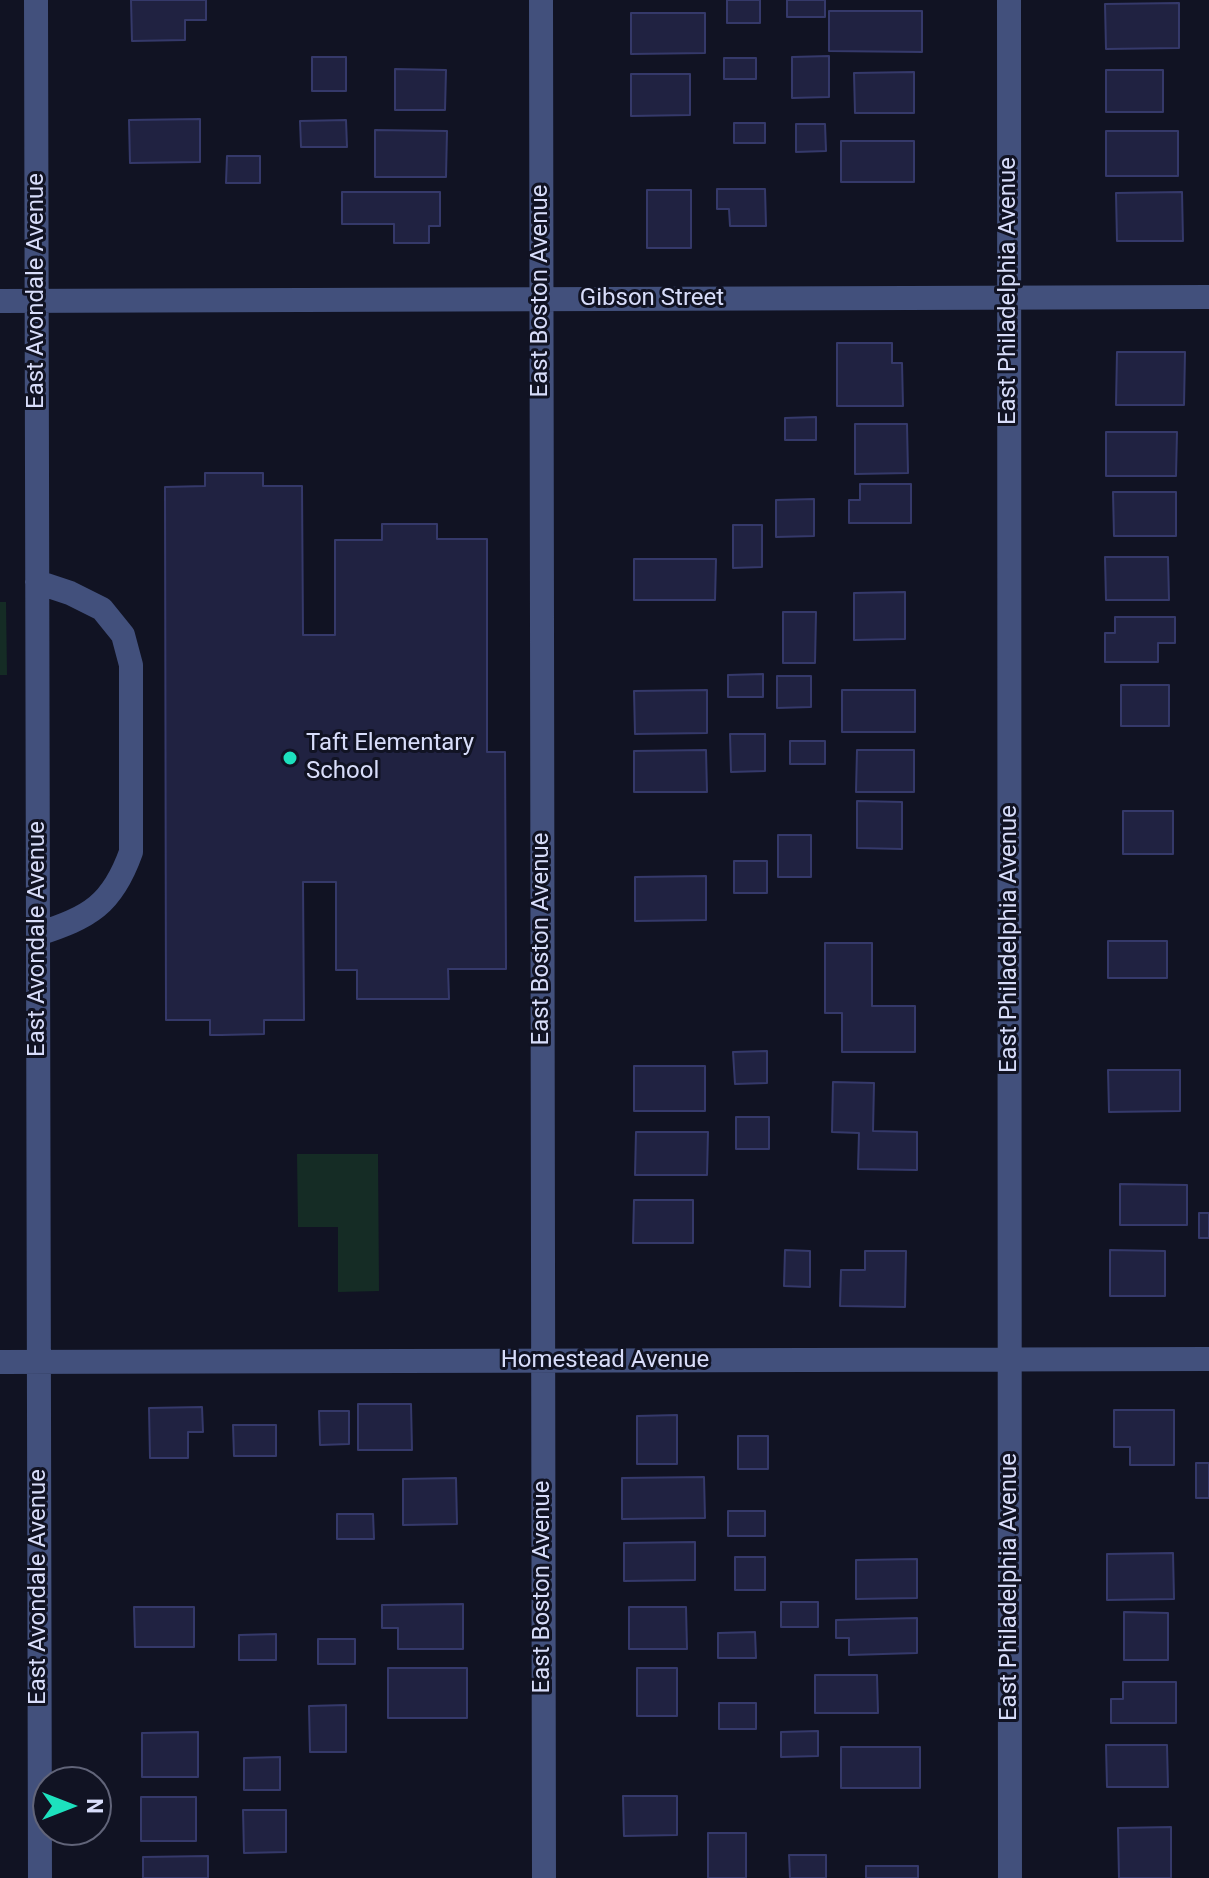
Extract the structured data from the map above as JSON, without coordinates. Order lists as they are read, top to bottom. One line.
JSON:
{"streets":{"street":["East Avondale Avenue","East Boston Avenue","East Philadelphia Avenue","Gibson Street","Homestead Avenue"]},"crossings":[["East Avondale Avenue","Gibson Street"],["East Avondale Avenue","Homestead Avenue"],["East Boston Avenue","Gibson Street"],["East Boston Avenue","Homestead Avenue"],["East Philadelphia Avenue","Gibson Street"],["East Philadelphia Avenue","Homestead Avenue"]],"places":["Taft Elementary School"],"north":"right"}
